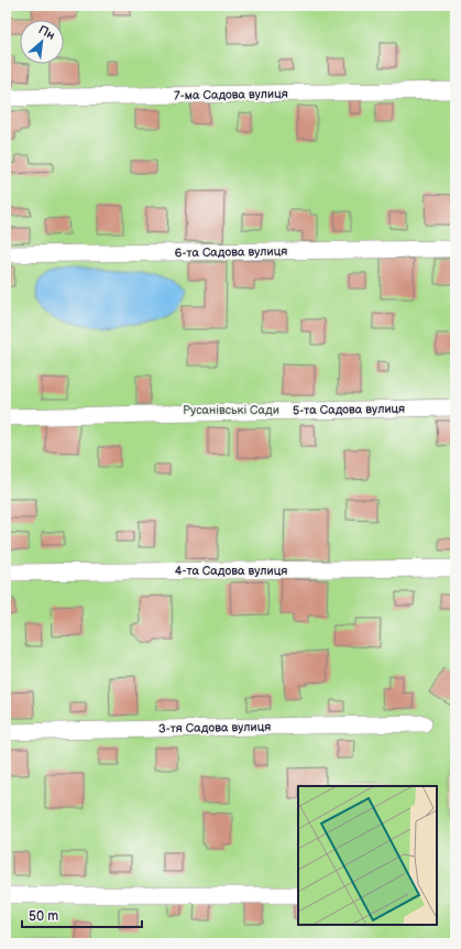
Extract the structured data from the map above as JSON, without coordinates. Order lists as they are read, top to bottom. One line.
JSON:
{"streets":{"street":["7-ма Садова вулиця","6-та Садова вулиця","5-та Садова вулиця","4-та Садова вулиця","3-тя Садова вулиця"]},"parks":["Русанівські Сади"],"scale_bar":"50 m","north":"top right"}
